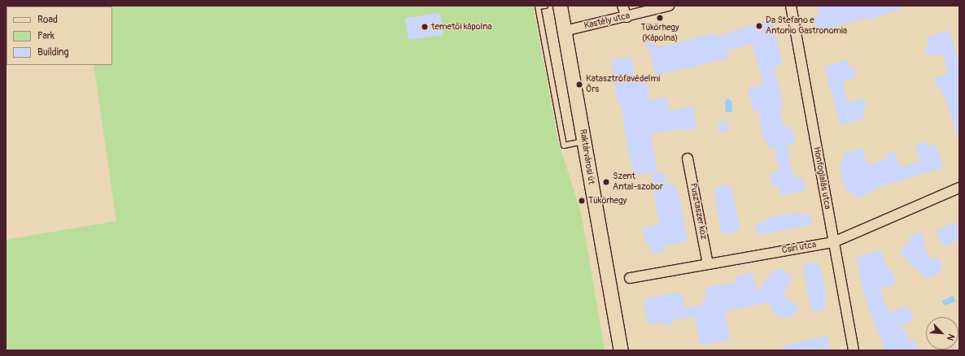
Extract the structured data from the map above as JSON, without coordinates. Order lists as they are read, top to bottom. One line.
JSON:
{"streets":{"main road":["Raktárvárosi út"],"street":["Kastély utca","Honfoglalás utca","Pusztaszer köz","Csiri utca"]},"crossings":[["Kastély utca","Raktárvárosi út"],["Honfoglalás utca","Csiri utca"],["Pusztaszer köz","Csiri utca"]],"places":["Tükörhegy (Kápolna)","Da Stefano e Antonio Gastronomia","temetői kápolna","Katasztrófavédelmi Őrs","Szent Antal-szobor","Tükörhegy"],"legend":["Road","Park","Building"],"north":"bottom right"}
